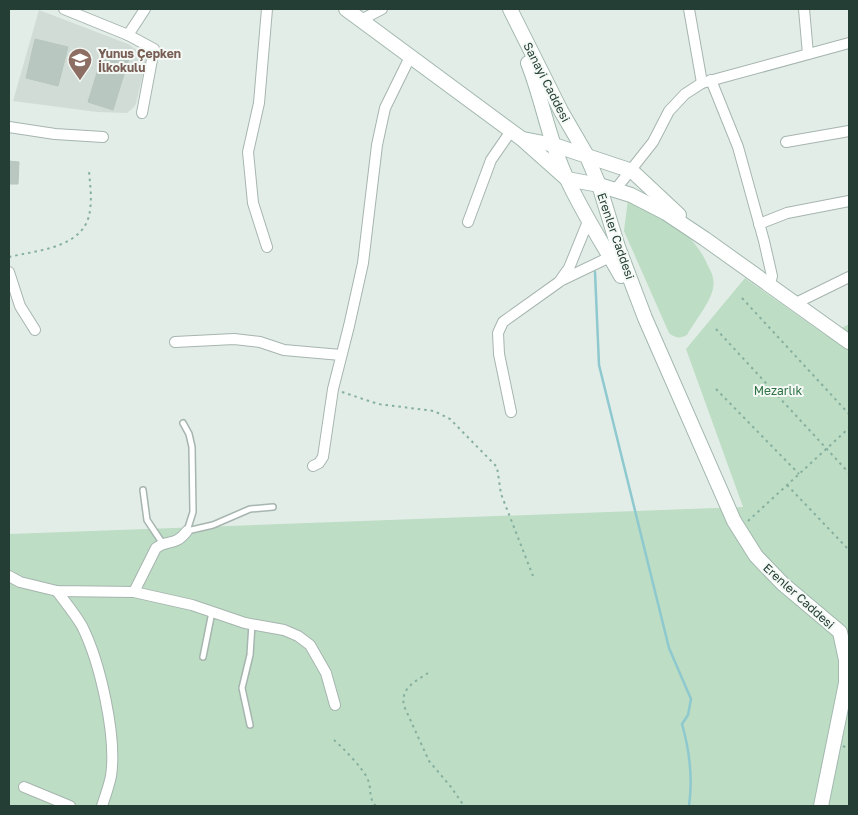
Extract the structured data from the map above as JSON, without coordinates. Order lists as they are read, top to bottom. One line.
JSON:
{"streets":{"main road":["Sanayi Caddesi","Erenler Caddesi"]},"crossings":[["Sanayi Caddesi","Erenler Caddesi"]],"parks":["Mezarlık"],"places":{"school or university":["Yunus Çepken İlkokulu"]}}
